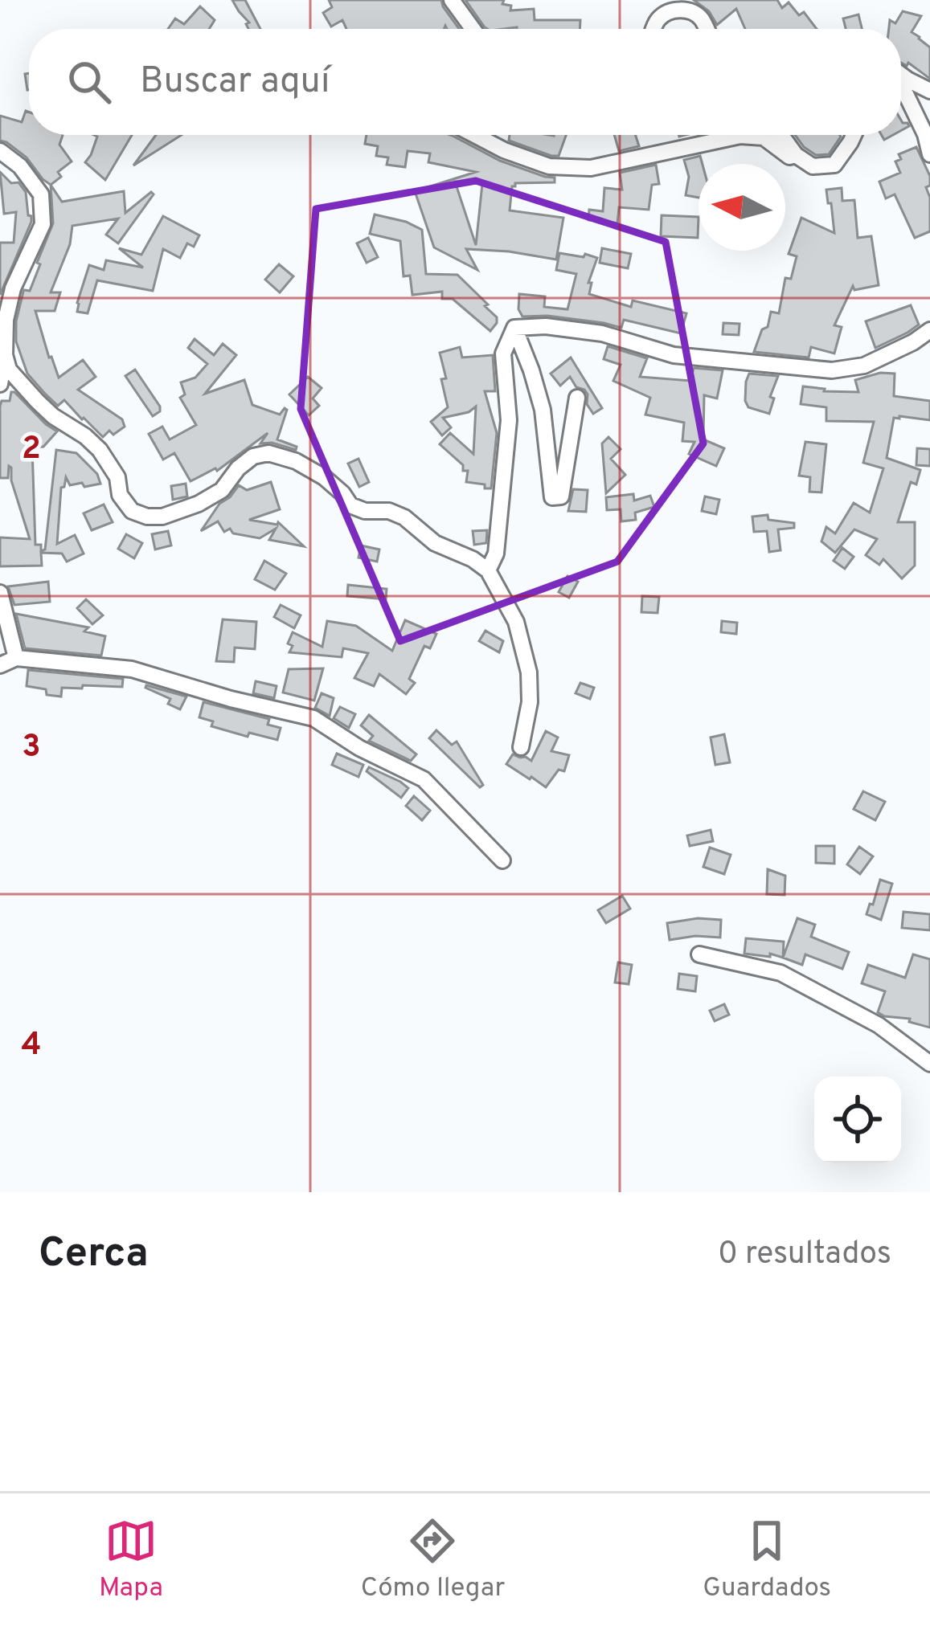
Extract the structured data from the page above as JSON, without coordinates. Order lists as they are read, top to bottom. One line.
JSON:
{"north":"left","page":{"search":"Buscar aquí","heading":["Cerca","0 resultados"],"nav":["Mapa","Cómo llegar","Guardados"]},"grid":{"rows":["2","3","4"]}}
